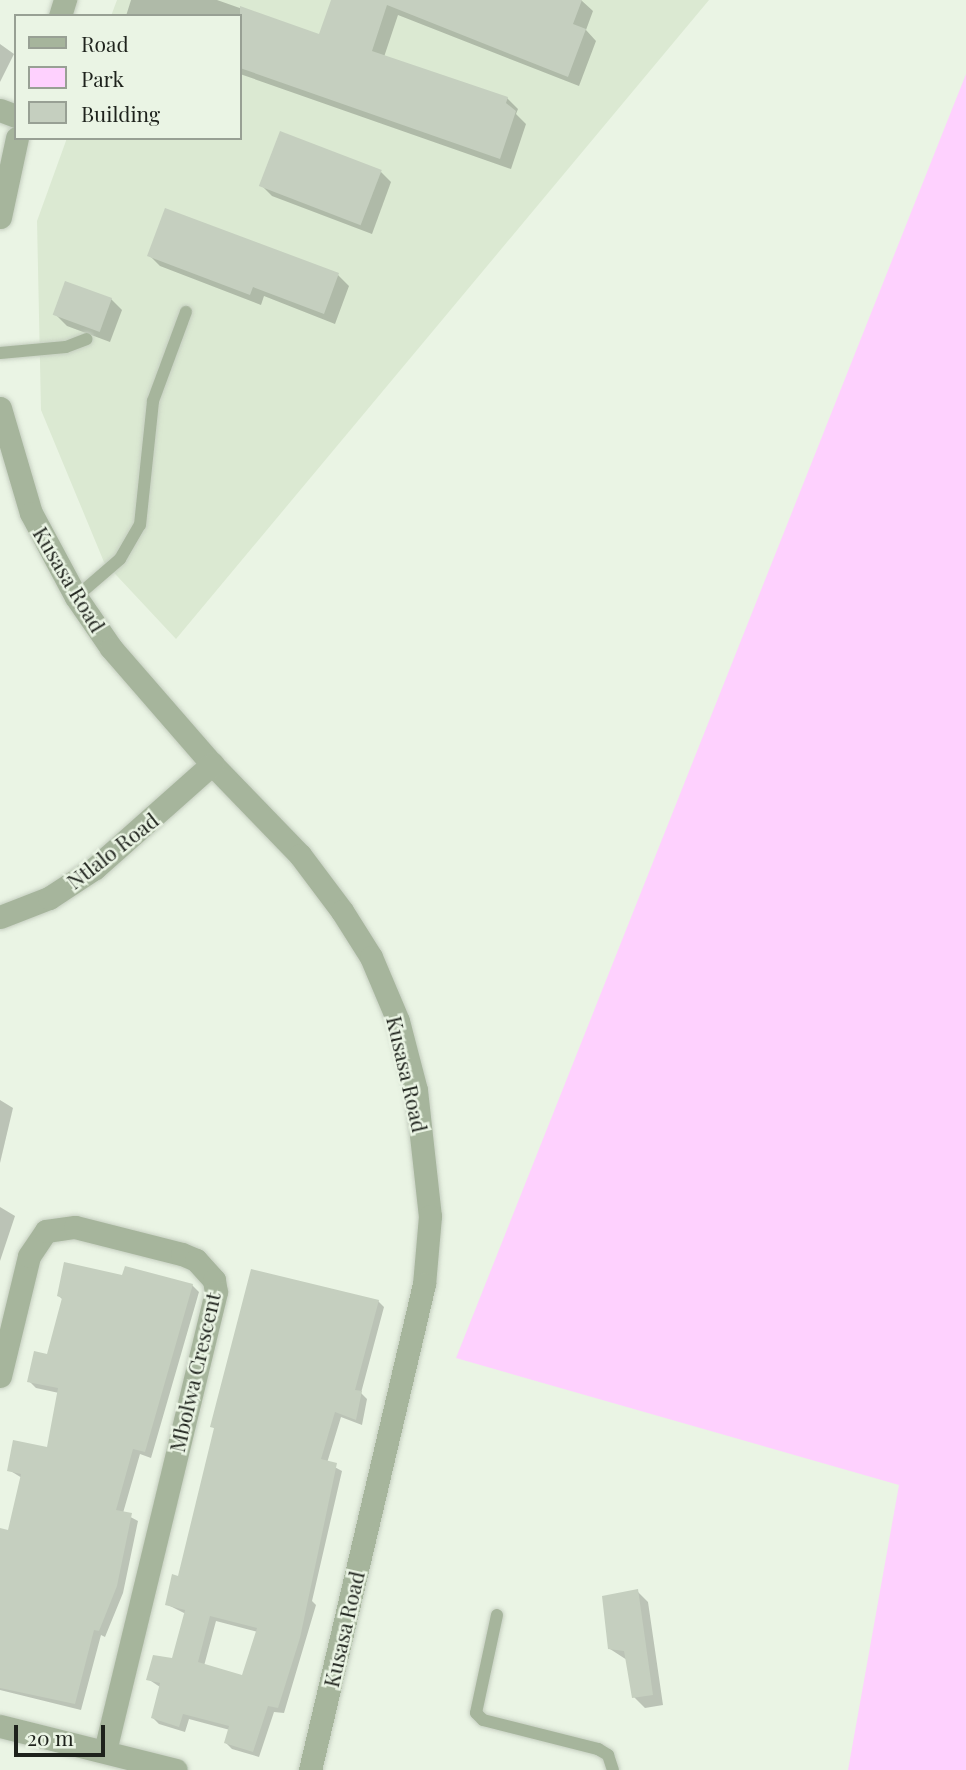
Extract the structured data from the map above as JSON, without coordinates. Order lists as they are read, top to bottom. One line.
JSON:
{"streets":{"street":["Kusasa Road","Ntlalo Road","Mbolwa Crescent"]},"crossings":[["Kusasa Road","Ntlalo Road"]],"legend":["Road","Park","Building"],"scale_bar":"20 m"}
